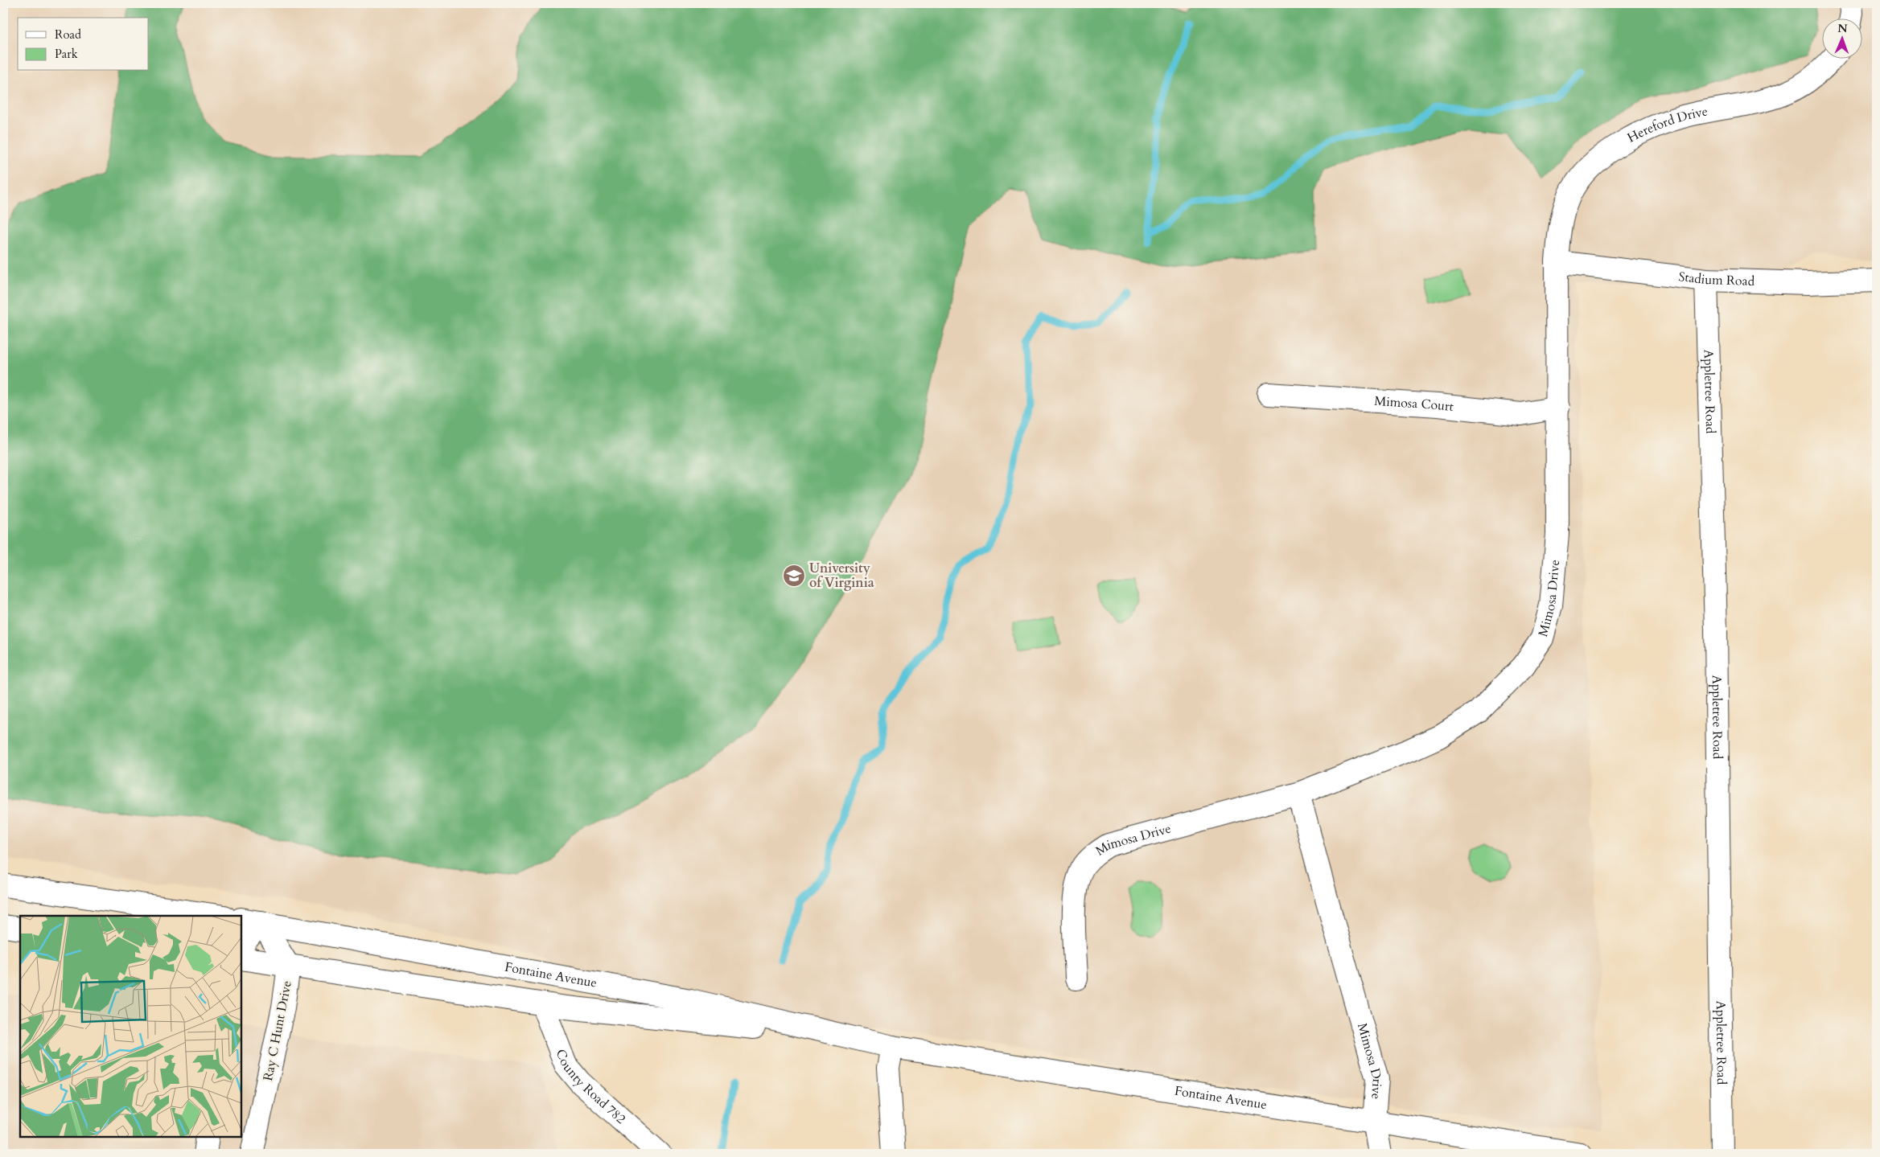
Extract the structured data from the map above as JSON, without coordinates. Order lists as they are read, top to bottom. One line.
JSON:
{"streets":{"street":["Hereford Drive","Stadium Road","Appletree Road","Mimosa Court","Mimosa Drive","Fontaine Avenue","Ray C Hunt Drive","County Road 782"]},"crossings":[["Hereford Drive","Stadium Road"],["Hereford Drive","Mimosa Drive"],["Stadium Road","Appletree Road"],["Stadium Road","Mimosa Drive"],["Mimosa Court","Mimosa Drive"],["Mimosa Drive","Fontaine Avenue"],["Fontaine Avenue","Ray C Hunt Drive"],["Fontaine Avenue","County Road 782"]],"places":{"school or university":["University of Virginia"]},"legend":["Road","Park"],"north":"top"}
